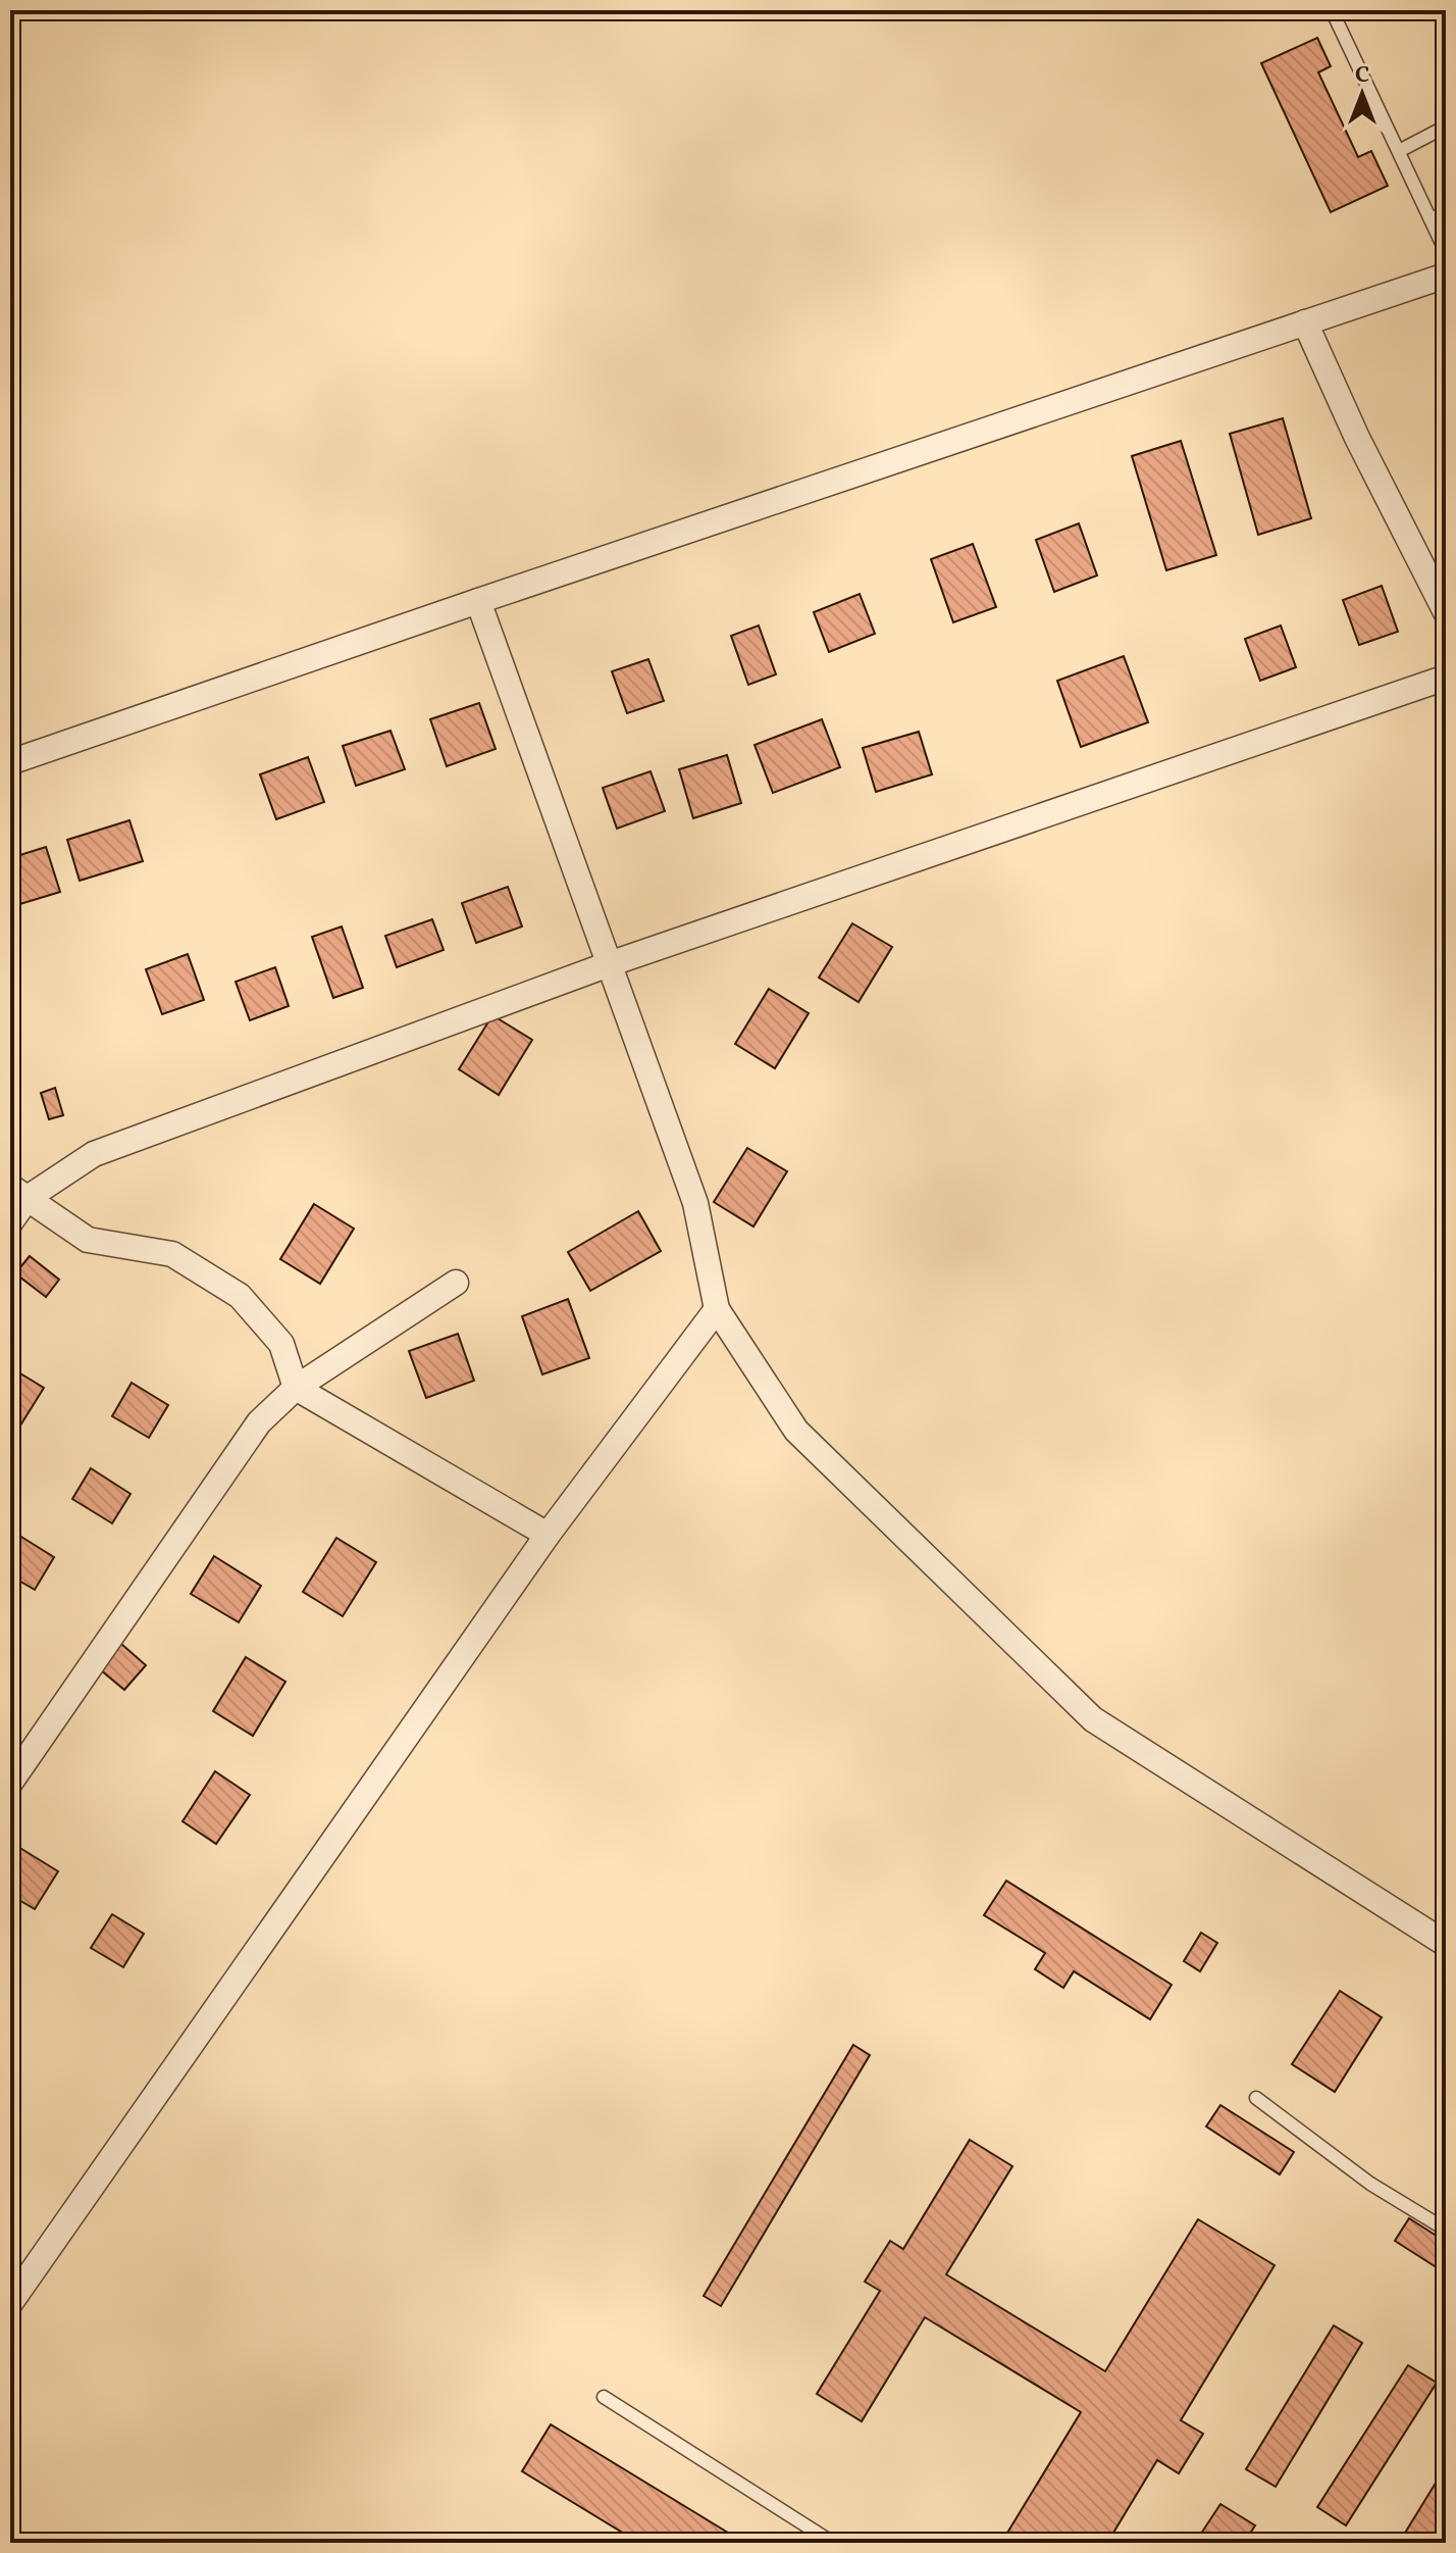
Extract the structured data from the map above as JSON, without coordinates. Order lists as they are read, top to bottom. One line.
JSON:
{"north":"top"}
